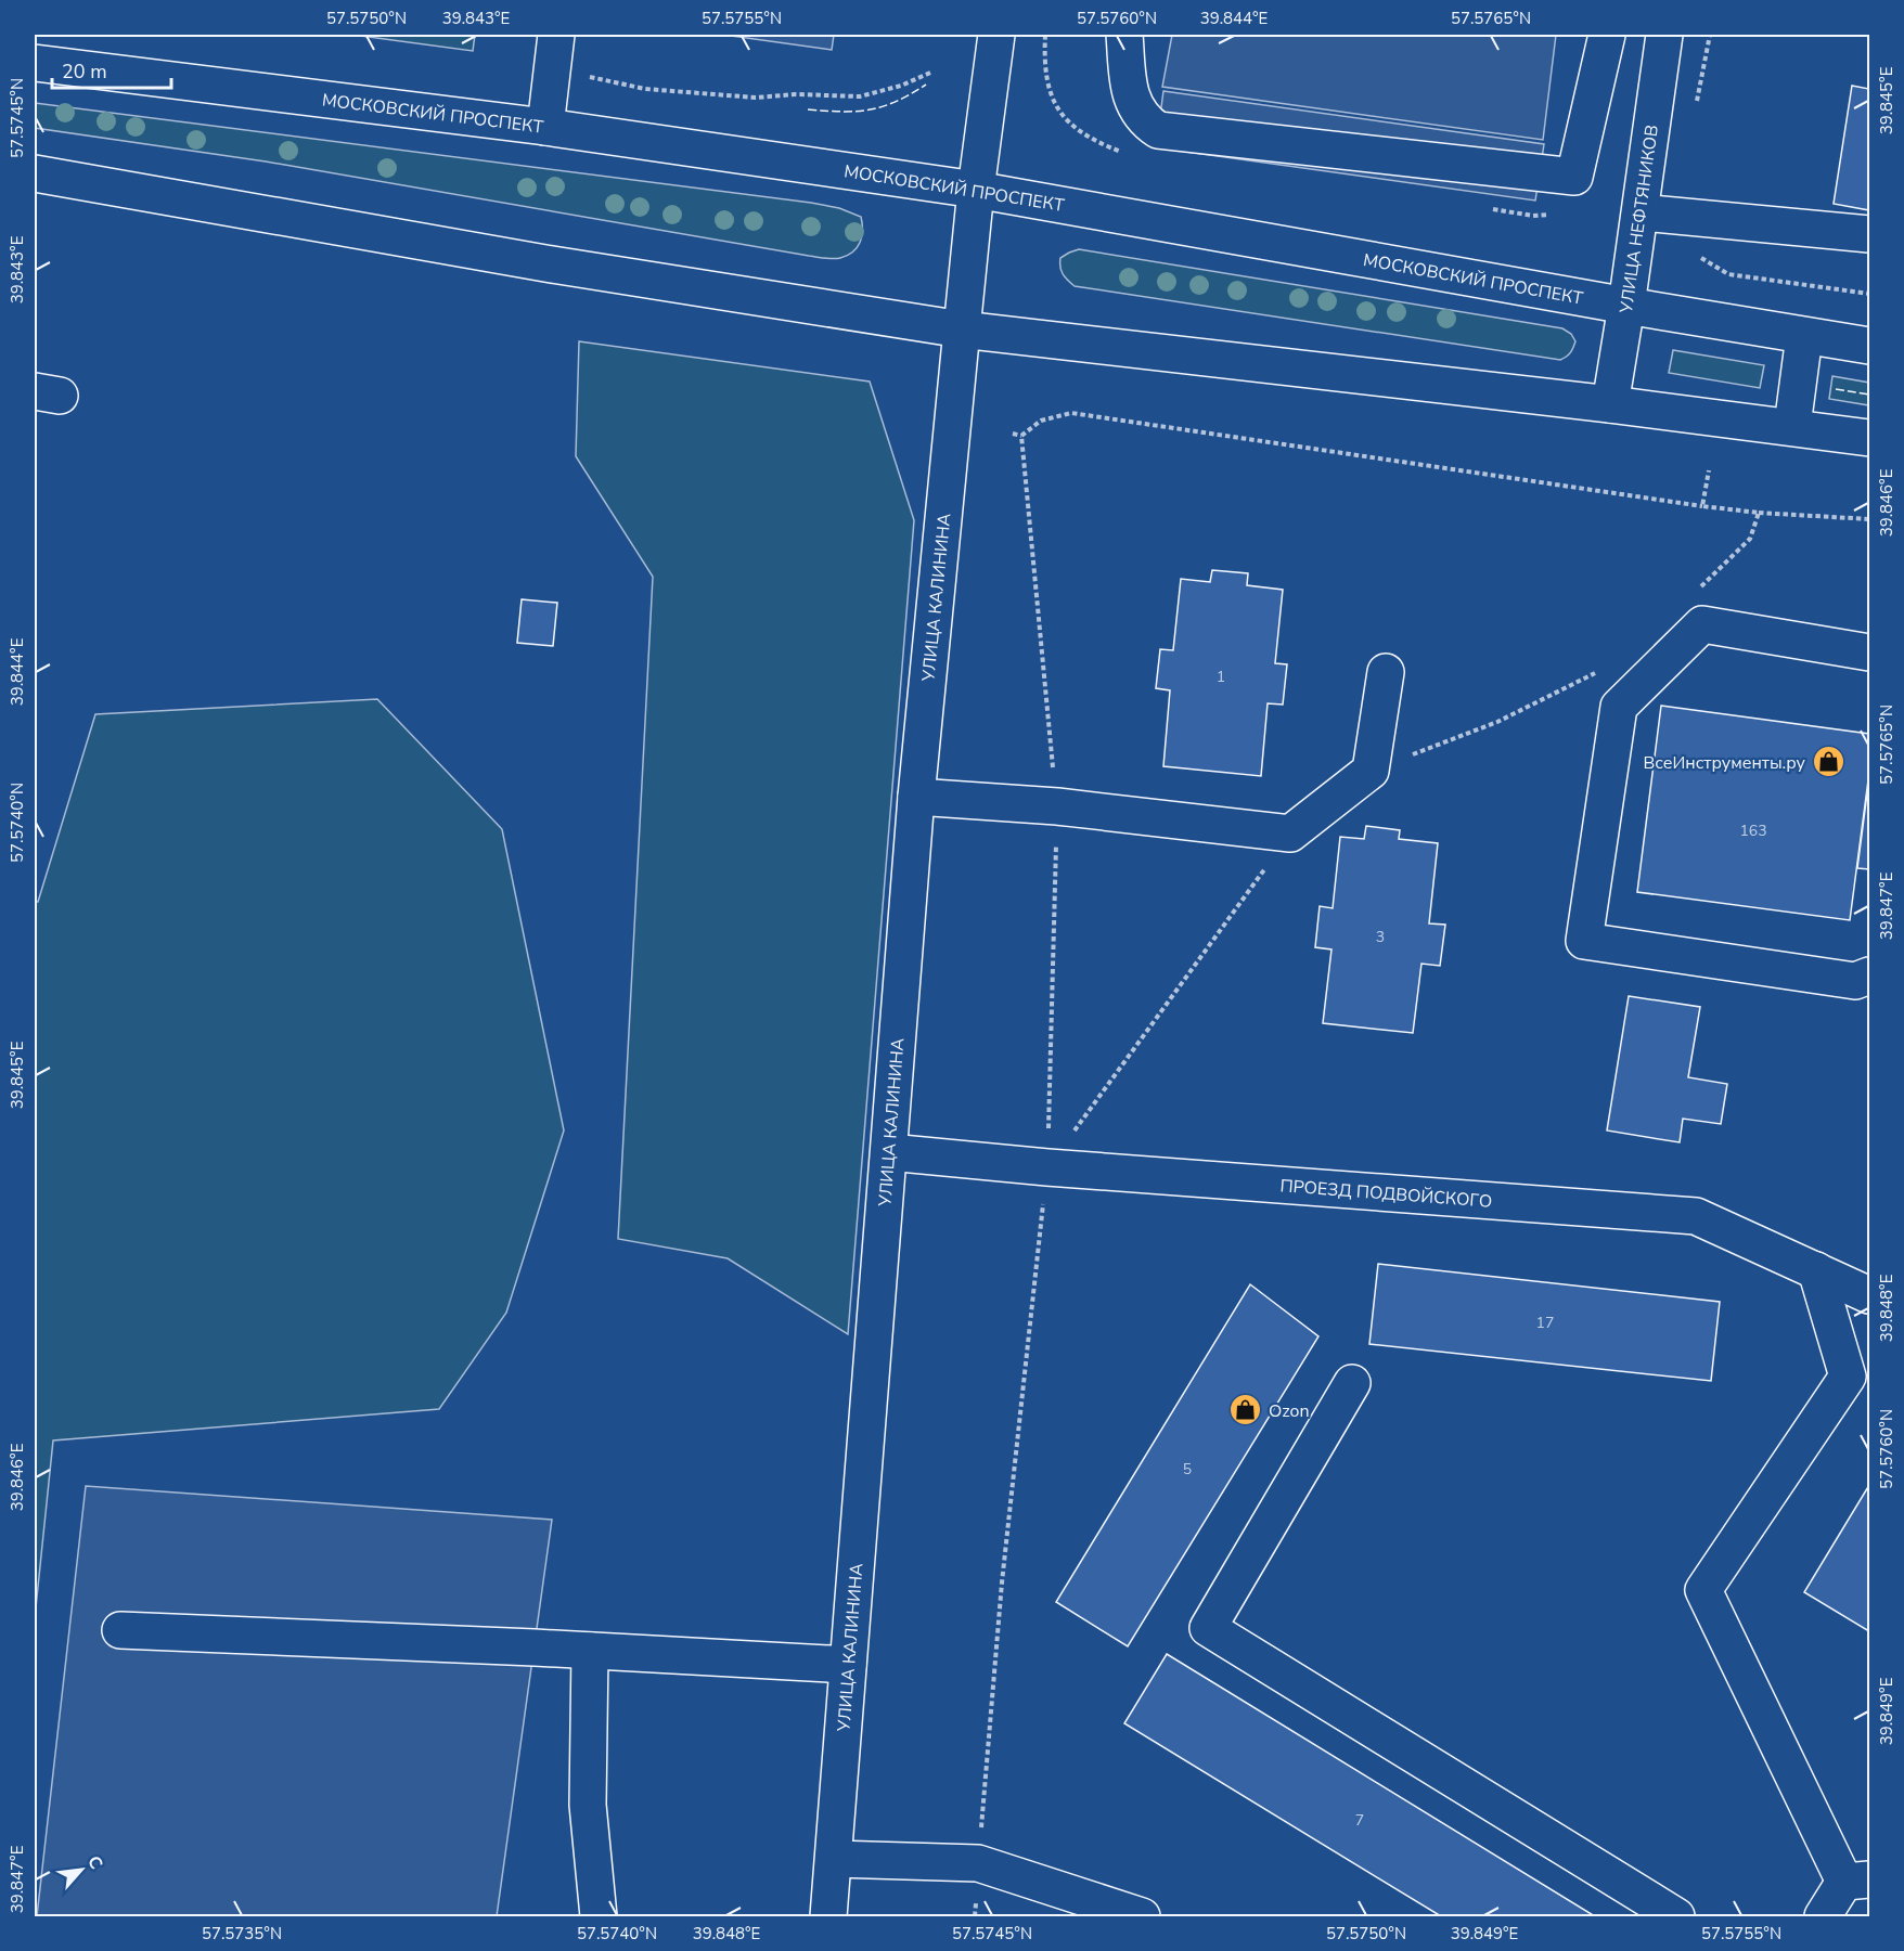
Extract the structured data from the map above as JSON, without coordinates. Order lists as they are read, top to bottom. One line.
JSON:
{"streets":{"main road":["МОСКОВСКИЙ ПРОСПЕКТ","УЛИЦА НЕФТЯНИКОВ","УЛИЦА КАЛИНИНА","ПРОЕЗД ПОДВОЙСКОГО"]},"crossings":[["МОСКОВСКИЙ ПРОСПЕКТ","УЛИЦА НЕФТЯНИКОВ"],["МОСКОВСКИЙ ПРОСПЕКТ","УЛИЦА КАЛИНИНА"],["УЛИЦА КАЛИНИНА","ПРОЕЗД ПОДВОЙСКОГО"]],"places":{"shop":["ВсеИнструменты.ру","Ozon"]},"house_numbers":["1","163","3","17","5","7"],"scale_bar":"20 m","north":"top right","coordinates":["57.5750°N","39.843°E","57.5755°N","57.5760°N","39.844°E","57.5765°N","39.845°E","57.5745°N","39.846°E","57.5740°N","39.847°E","39.848°E","39.849°E","57.5735°N"]}
